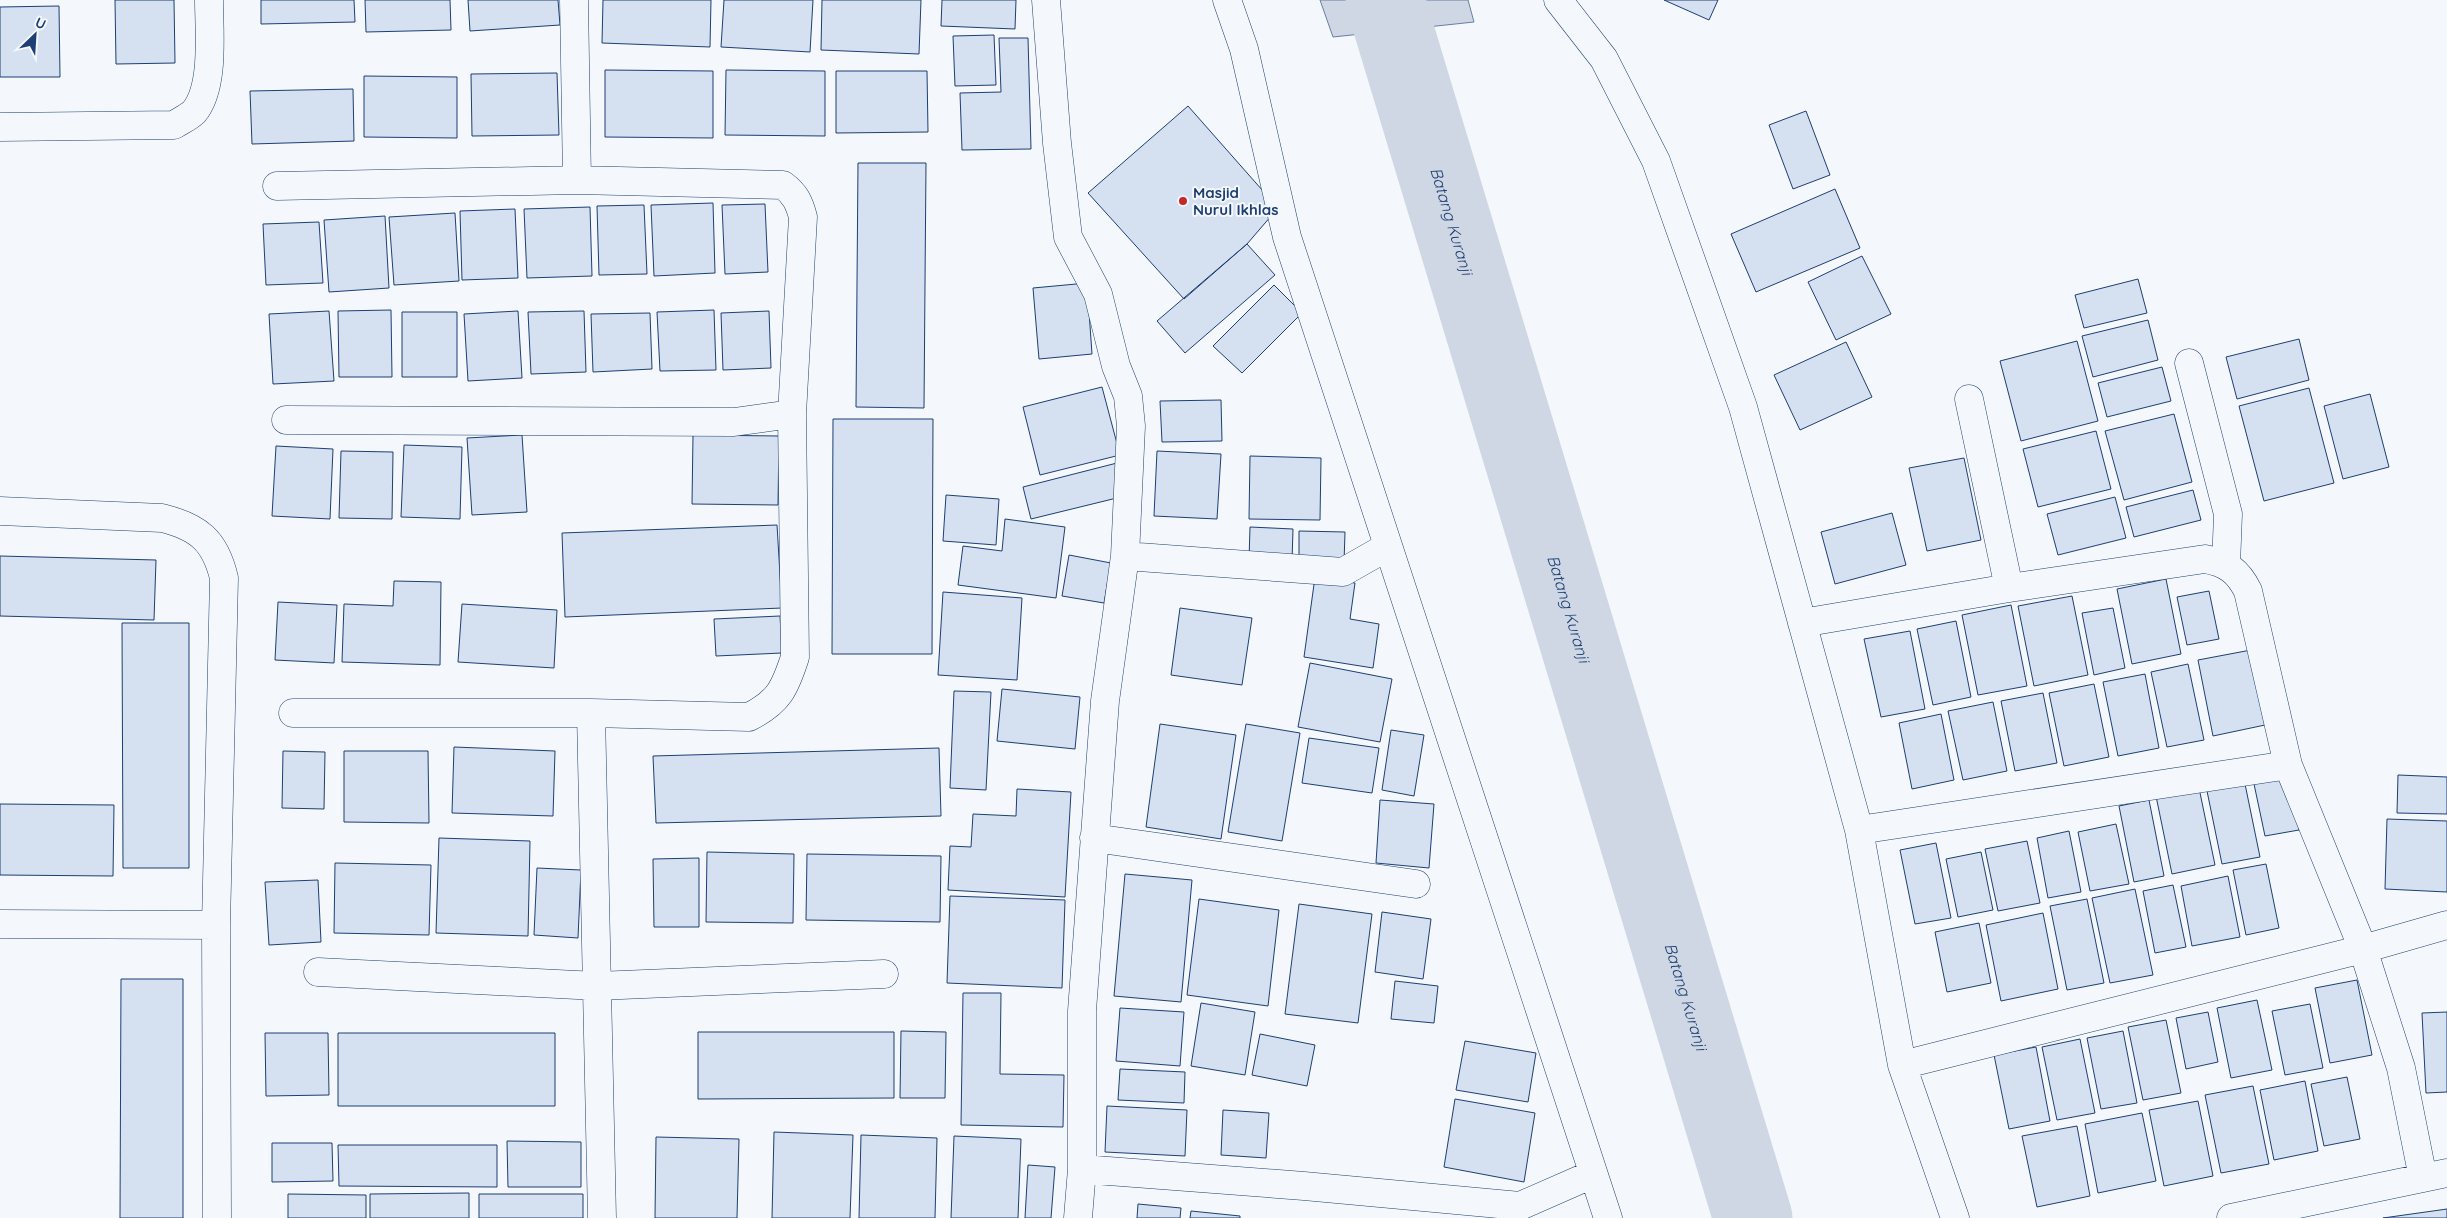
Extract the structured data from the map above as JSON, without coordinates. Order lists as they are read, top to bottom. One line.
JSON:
{"water":["Batang Kuranji"],"places":["Masjid Nurul Ikhlas"],"north":"top right"}
